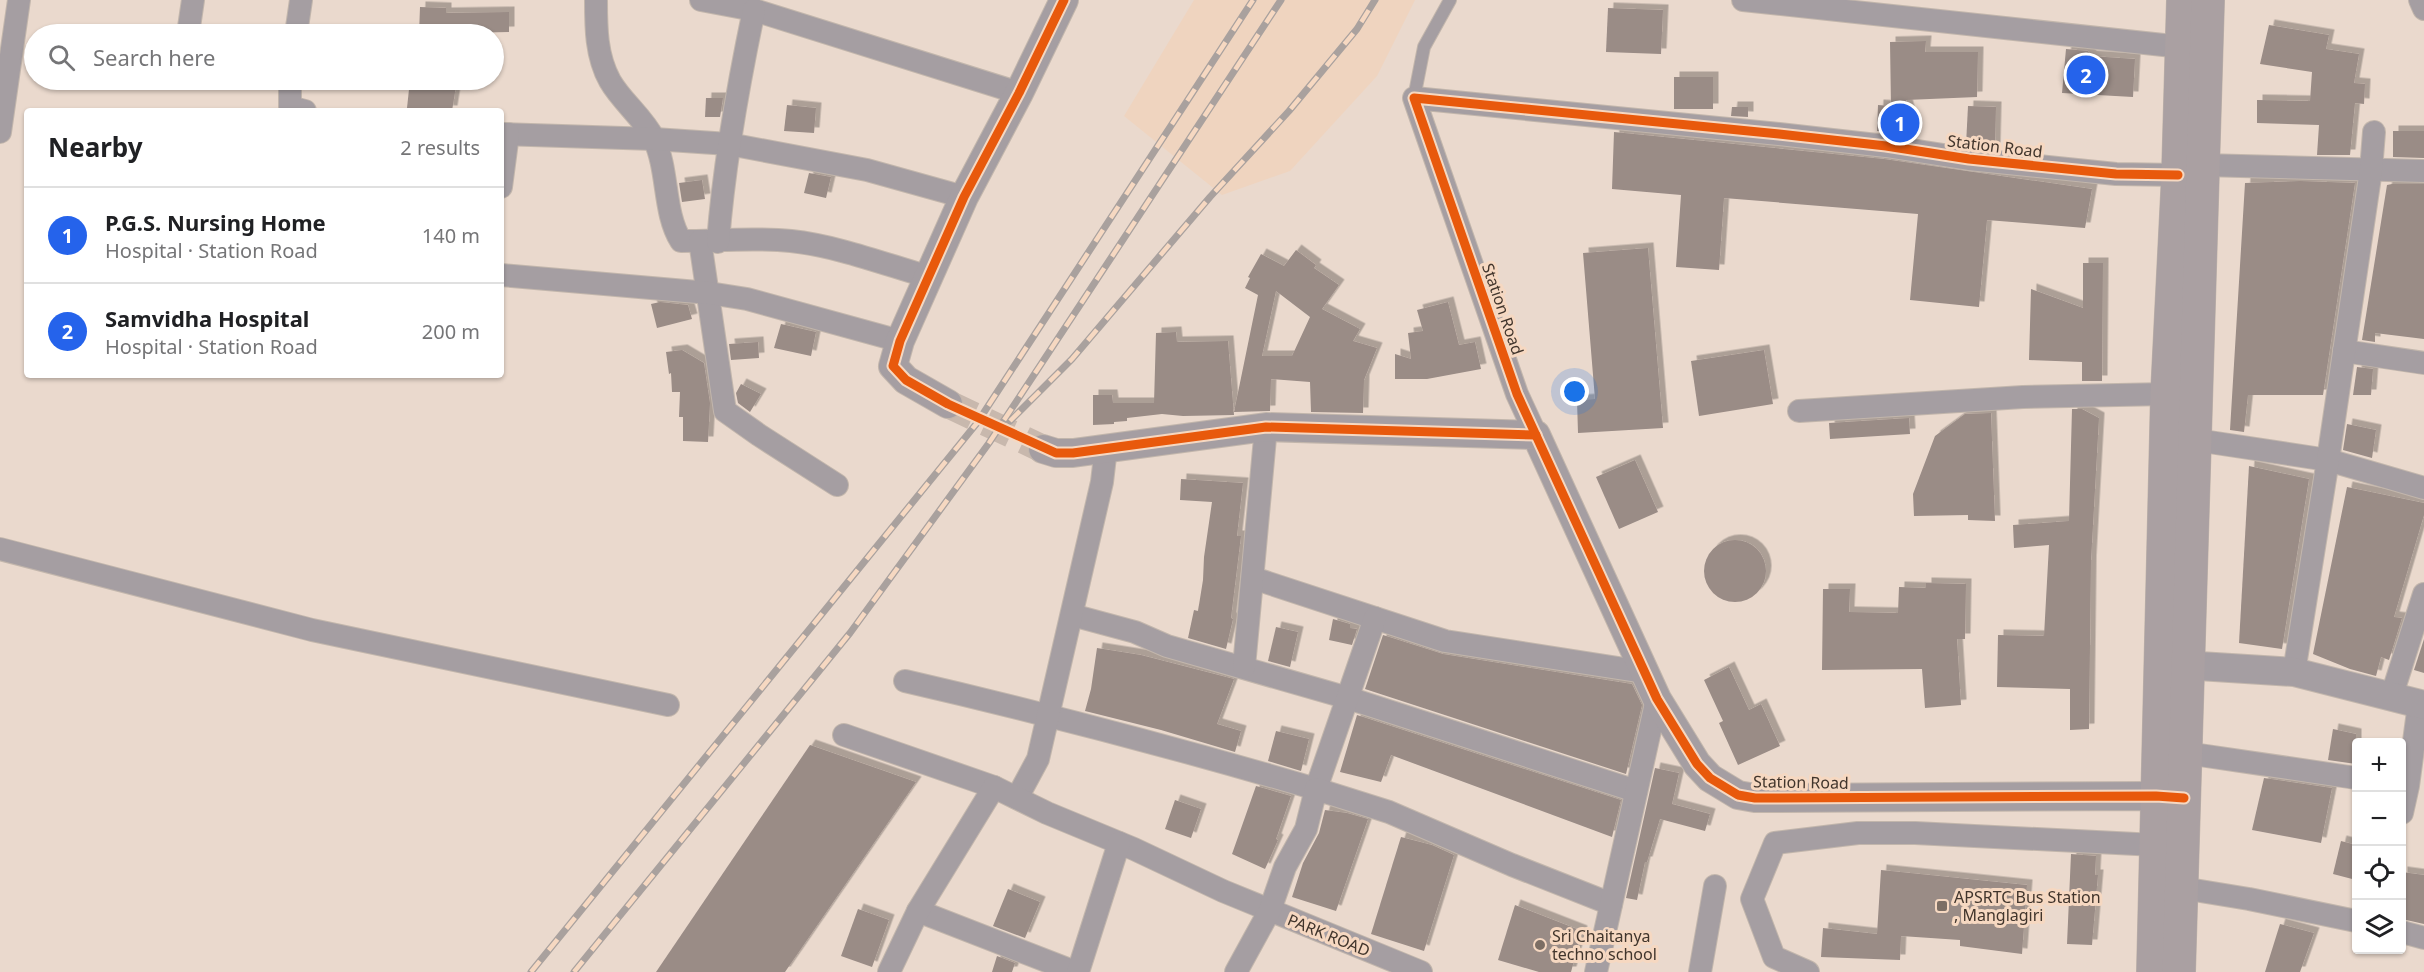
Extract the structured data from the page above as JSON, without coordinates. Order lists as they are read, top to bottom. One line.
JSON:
{"streets":{"street":["Station Road","PARK ROAD"]},"places":{"transit":["APSRTC Bus Station , Manglagiri"],"other":["Sri Chaitanya techno school"]},"page":{"search":"Search here","pins":["2","1"],"heading":["Nearby","2 results"],"list":[{"mark":"1","name":"P.G.S. Nursing Home","note":"Hospital · Station Road","value":"140 m"},{"mark":"2","name":"Samvidha Hospital","note":"Hospital · Station Road","value":"200 m"}],"map_buttons":["+","−"]}}
